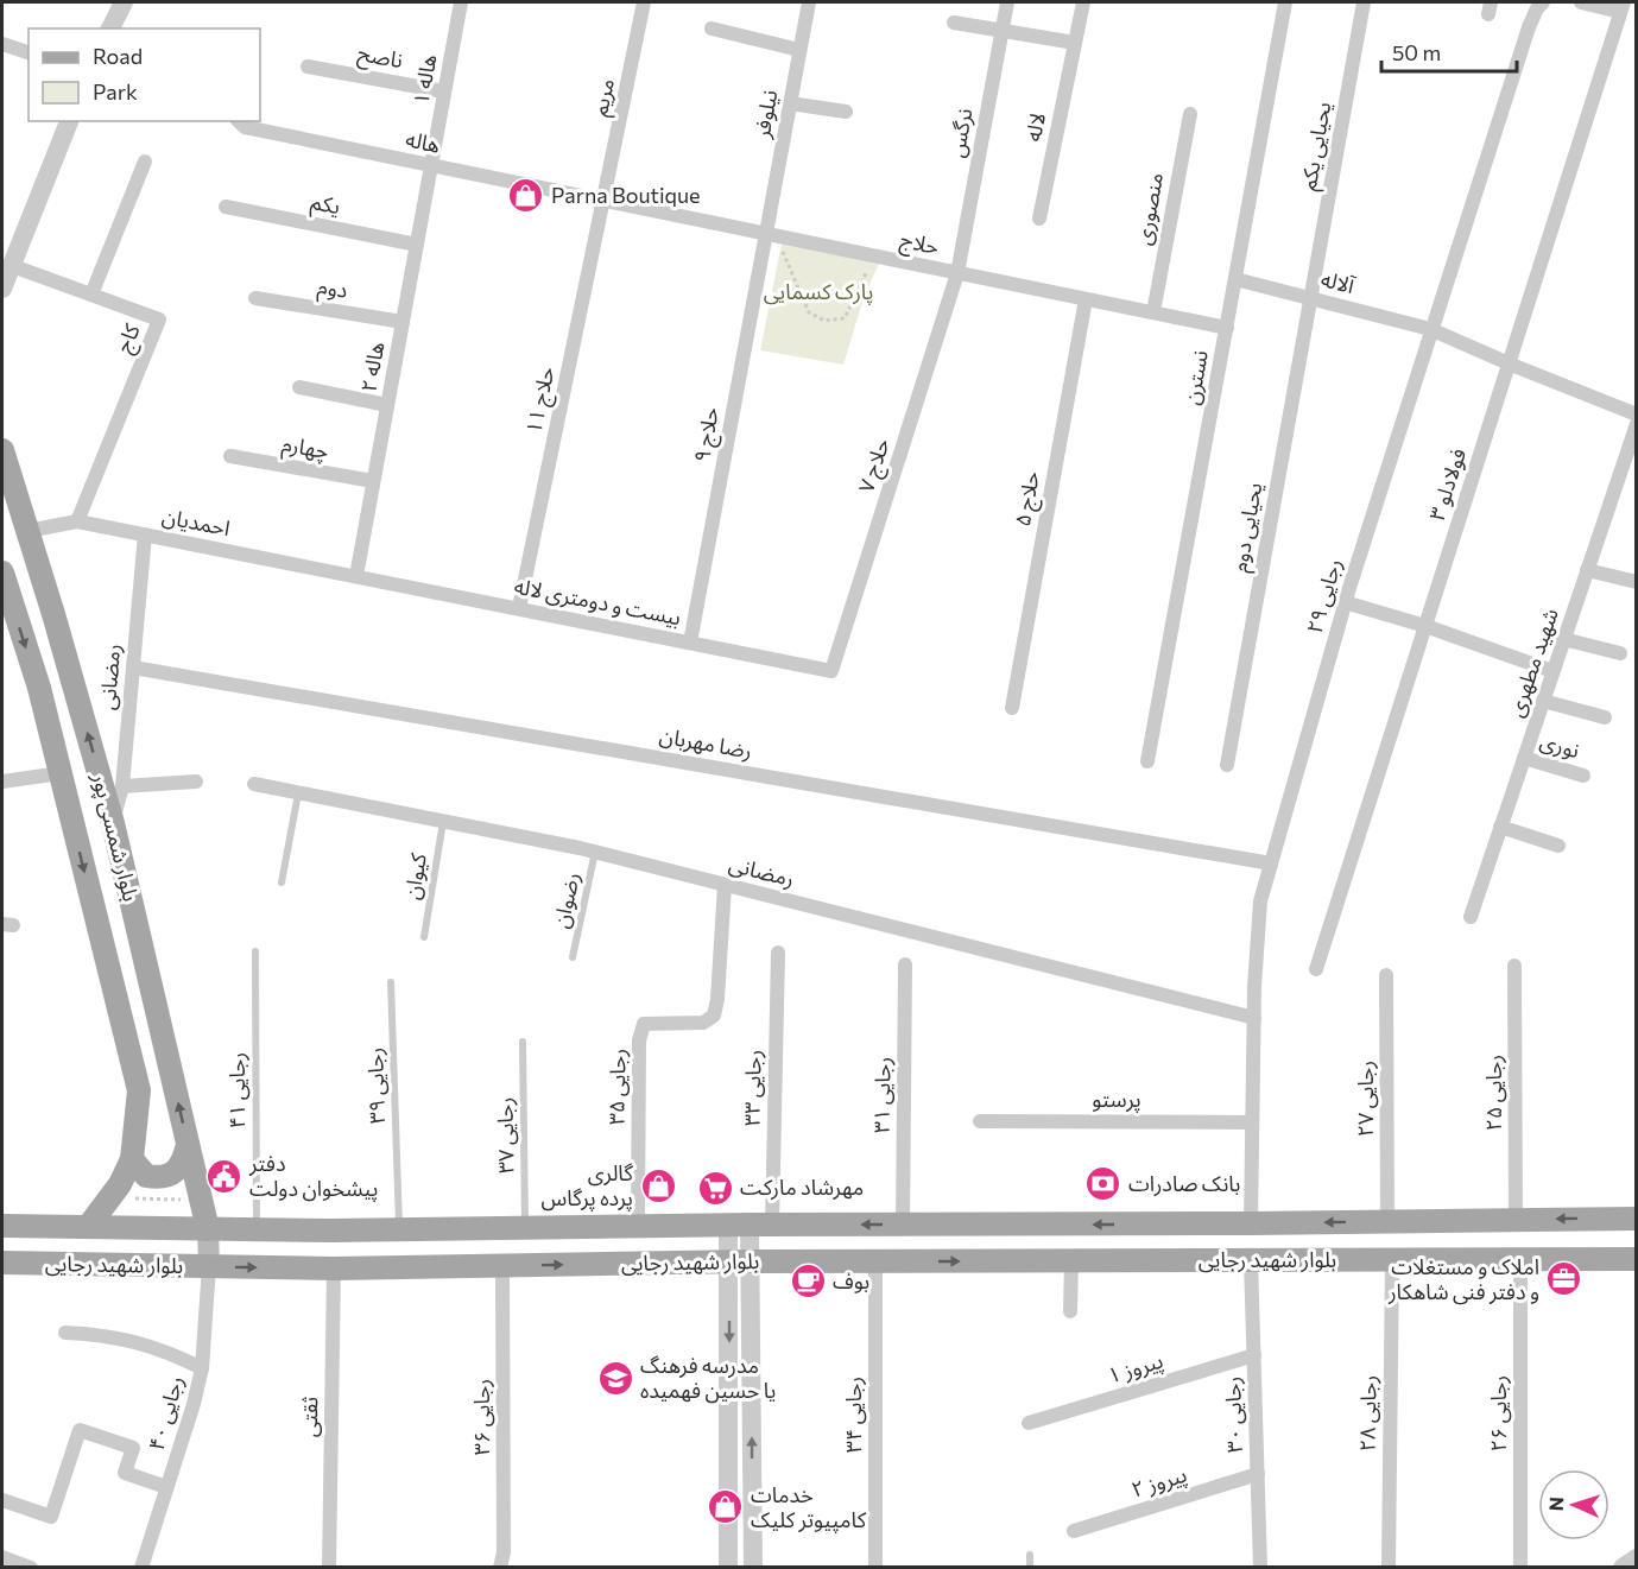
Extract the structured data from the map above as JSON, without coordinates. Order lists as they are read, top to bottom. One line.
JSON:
{"streets":{"main road":["بلوار شمسی پور","بلوار شهید رجایی"],"street":["ناصح","هاله ۱","مریم","نیلوفر","لاله","نرگس","هاله","یحیایی یکم","یکم","منصوری","حلاج","آلاله","دوم","کاج","هاله ۲","نسترن","حلاج ۱۱","حلاج ۹","چهارم","حلاج ۷","فولادلو ۳","حلاج ۵","احمدیان","یحیایی دوم","رجایی ۲۹","بیست و دومتری لاله","شهید مطهری","رمضانی","رضا مهربان","نوری","رجایی ۳۵","رجایی ۳۳","رجایی ۲۵","رجایی ۳۱","رجایی ۲۷","پرستو","پیروز ۱","رجایی ۴۰","رجایی ۲۸","رجایی ۲۶","رجایی ۳۴","رجایی ۳۰","ثقتی","رجایی ۳۶","پیروز ۲"],"lane":["کیوان","رضوان","رجایی ۳۹","رجایی ۴۱","رجایی ۳۷"]},"crossings":[["ناصح","هاله ۱"],["هاله ۱","هاله"],["هاله ۱","هاله ۲"],["مریم","هاله"],["مریم","حلاج"],["مریم","حلاج ۱۱"],["نیلوفر","حلاج"],["نیلوفر","حلاج ۹"],["نرگس","حلاج"],["نرگس","حلاج ۷"],["هاله","حلاج"],["هاله","هاله ۲"],["هاله","حلاج ۱۱"],["یحیایی یکم","آلاله"],["یحیایی یکم","یحیایی دوم"],["یکم","هاله ۲"],["منصوری","حلاج"],["حلاج","نسترن"],["حلاج","حلاج ۱۱"],["حلاج","حلاج ۹"],["حلاج","حلاج ۷"],["حلاج","حلاج ۵"],["آلاله","نسترن"],["آلاله","فولادلو ۳"],["آلاله","یحیایی دوم"],["آلاله","رجایی ۲۹"],["دوم","هاله ۲"],["کاج","احمدیان"],["هاله ۲","چهارم"],["هاله ۲","احمدیان"],["هاله ۲","بیست و دومتری لاله"],["حلاج ۱۱","بیست و دومتری لاله"],["حلاج ۹","بیست و دومتری لاله"],["حلاج ۷","بیست و دومتری لاله"],["احمدیان","بیست و دومتری لاله"],["احمدیان","رمضانی"],["احمدیان","بلوار شمسی پور"],["رجایی ۲۹","رمضانی"],["رجایی ۲۹","رضا مهربان"],["رجایی ۲۹","پرستو"],["رجایی ۲۹","بلوار شهید رجایی"],["شهید مطهری","نوری"],["رمضانی","رضا مهربان"],["رمضانی","بلوار شمسی پور"],["رمضانی","کیوان"],["رمضانی","رضوان"],["رمضانی","رجایی ۳۵"],["بلوار شمسی پور","بلوار شهید رجایی"],["رجایی ۳۹","بلوار شهید رجایی"],["رجایی ۳۵","بلوار شهید رجایی"],["رجایی ۳۳","بلوار شهید رجایی"],["رجایی ۴۱","بلوار شهید رجایی"],["رجایی ۲۵","بلوار شهید رجایی"],["رجایی ۳۱","بلوار شهید رجایی"],["رجایی ۲۷","بلوار شهید رجایی"],["رجایی ۳۷","بلوار شهید رجایی"],["بلوار شهید رجایی","رجایی ۴۰"],["بلوار شهید رجایی","رجایی ۲۸"],["بلوار شهید رجایی","رجایی ۲۶"],["بلوار شهید رجایی","رجایی ۳۴"],["بلوار شهید رجایی","رجایی ۳۰"],["بلوار شهید رجایی","ثقتی"],["بلوار شهید رجایی","رجایی ۳۶"],["پیروز ۱","رجایی ۳۰"],["رجایی ۳۰","پیروز ۲"]],"parks":["پارک کسمایی"],"places":{"shop":["Parna Boutique","گالری پرده پرگاس","خدمات کامپیوتر کلیک"],"public building":["دفتر پیشخوان دولت"],"bank":["بانک صادرات"],"supermarket":["مهرشاد مارکت"],"office":["املاک و مستغلات و دفتر فنی شاهکار"],"cafe":["بوف"],"school or university":["مدرسه فرهنگ یا حسین فهمیده"]},"legend":["Road","Park"],"scale_bar":"50 m","north":"left"}
